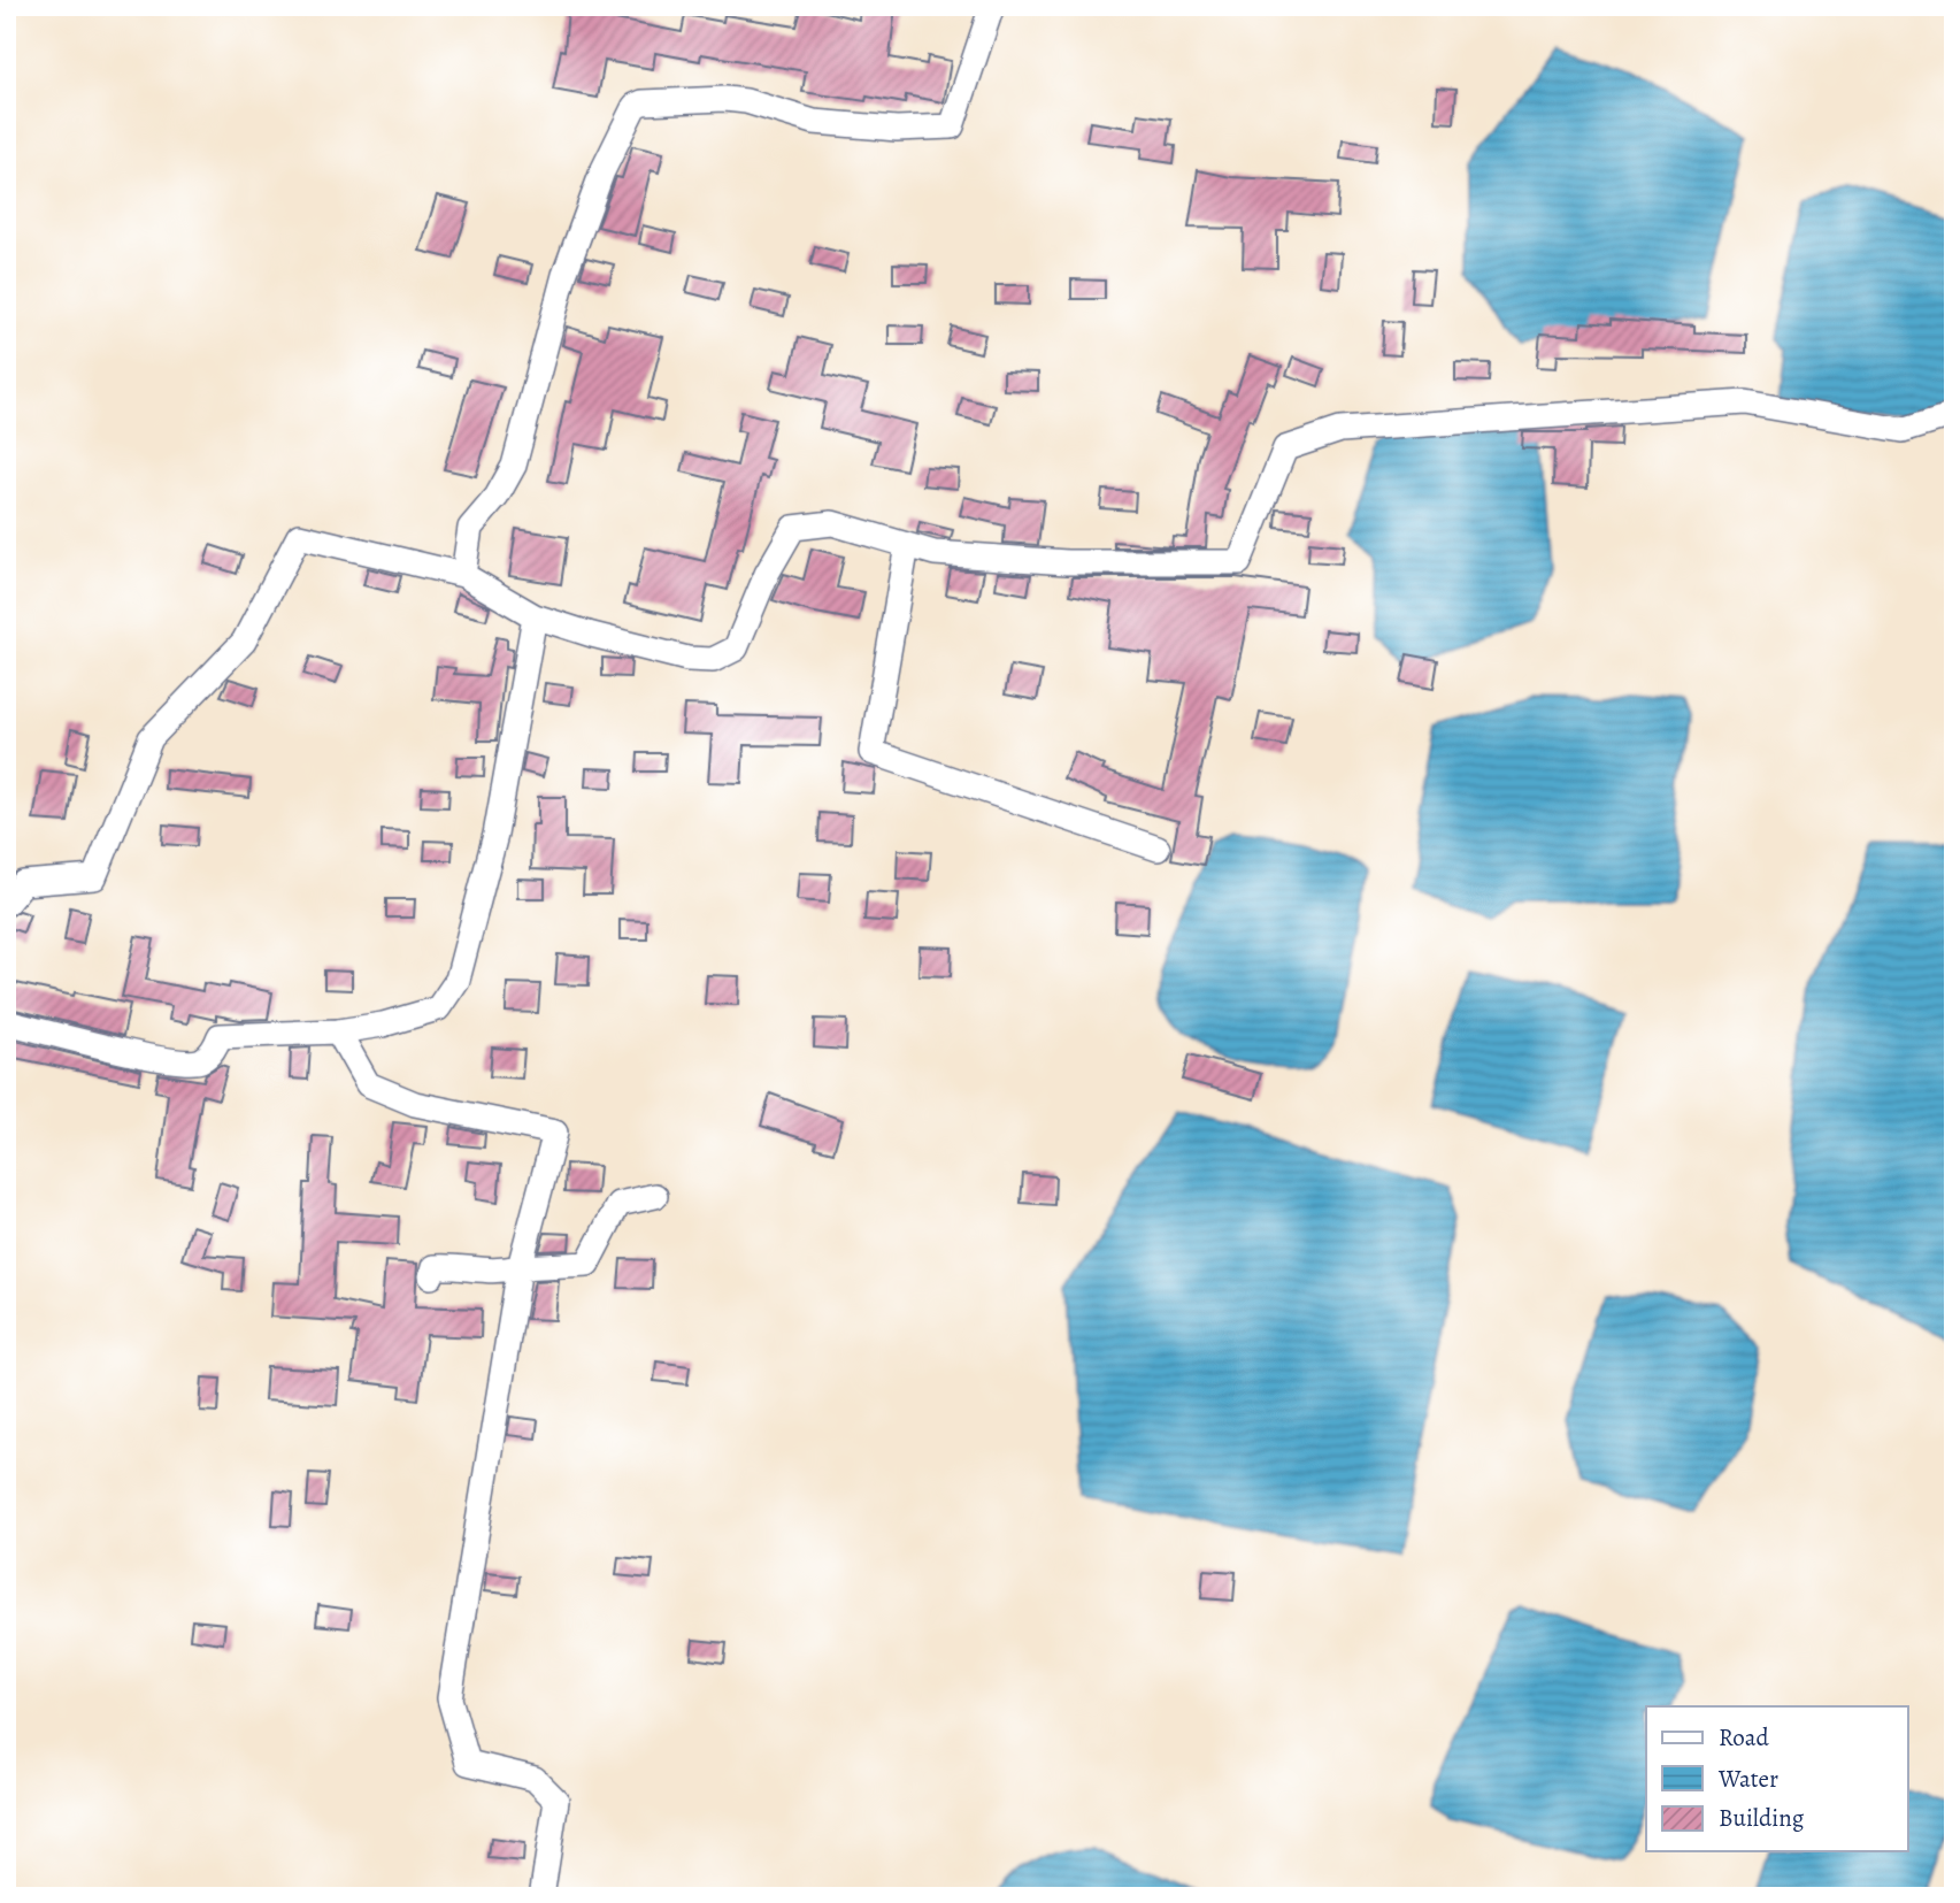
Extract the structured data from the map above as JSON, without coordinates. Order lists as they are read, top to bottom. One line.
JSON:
{"legend":["Road","Water","Building"]}
